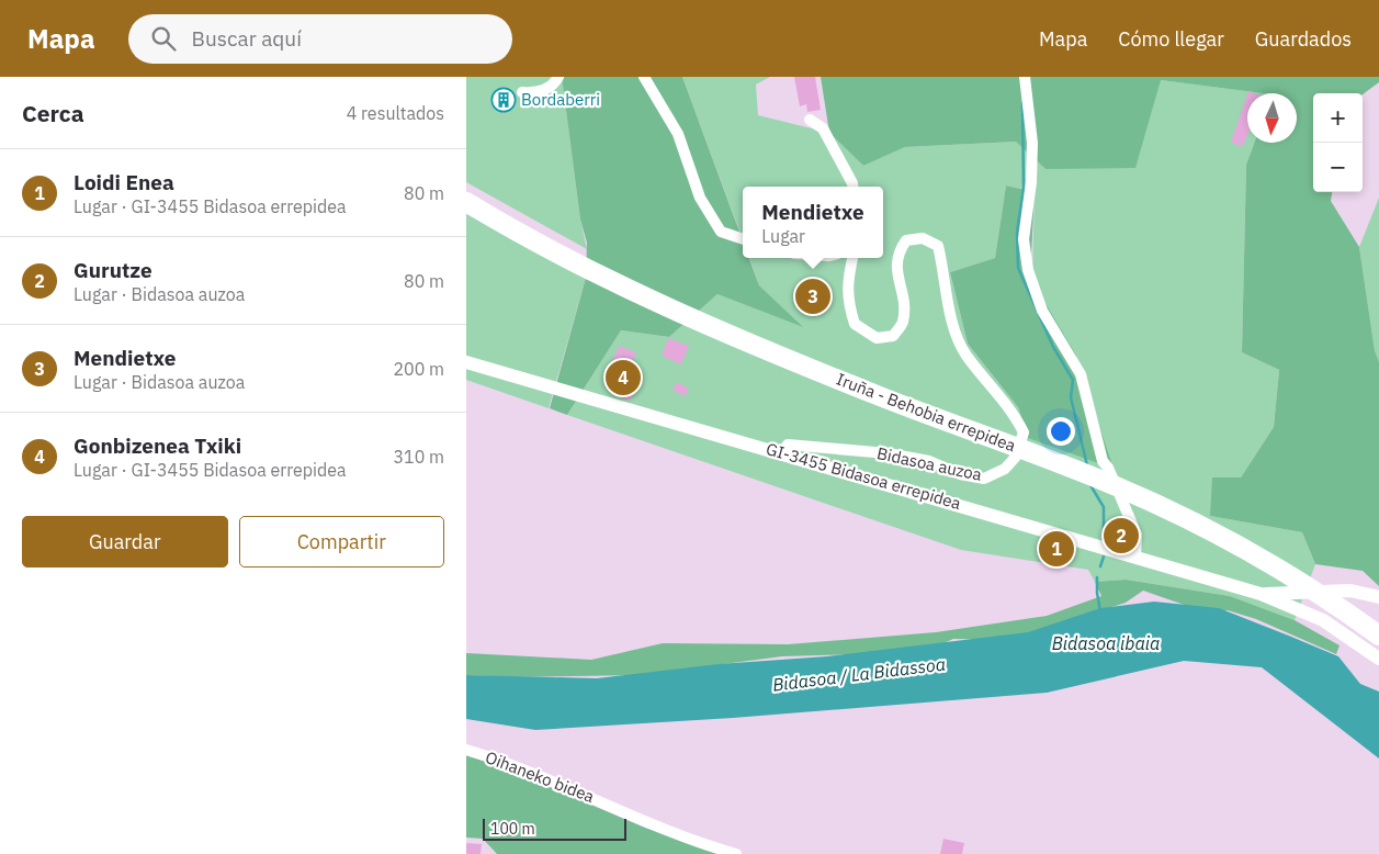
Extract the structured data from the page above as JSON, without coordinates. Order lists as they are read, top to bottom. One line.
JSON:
{"streets":{"highway":["Iruña - Behobia errepidea"],"street":["Bidasoa auzoa","GI-3455 Bidasoa errepidea","Oihaneko bidea"]},"crossings":[["Bidasoa auzoa","GI-3455 Bidasoa errepidea"]],"water":["Bidasoa ibaia","Bidasoa / La Bidassoa"],"places":{"building":["Bordaberri"]},"scale_bar":"100 m","north":"bottom","page":{"header":"Mapa","search":"Buscar aquí","nav":["Mapa","Cómo llegar","Guardados"],"heading":["Cerca","4 resultados"],"map_buttons":["+","−"],"list":[{"mark":"1","name":"Loidi Enea","note":"Lugar · GI-3455 Bidasoa errepidea","value":"80 m"},{"mark":"2","name":"Gurutze","note":"Lugar · Bidasoa auzoa","value":"80 m"},{"mark":"3","name":"Mendietxe","note":"Lugar · Bidasoa auzoa","value":"200 m"},{"mark":"4","name":"Gonbizenea Txiki","note":"Lugar · GI-3455 Bidasoa errepidea","value":"310 m"}],"popup":["Mendietxe","Lugar"],"pins":["3","4","2","1"],"buttons":["Guardar","Compartir"],"scale":"100 m"}}
